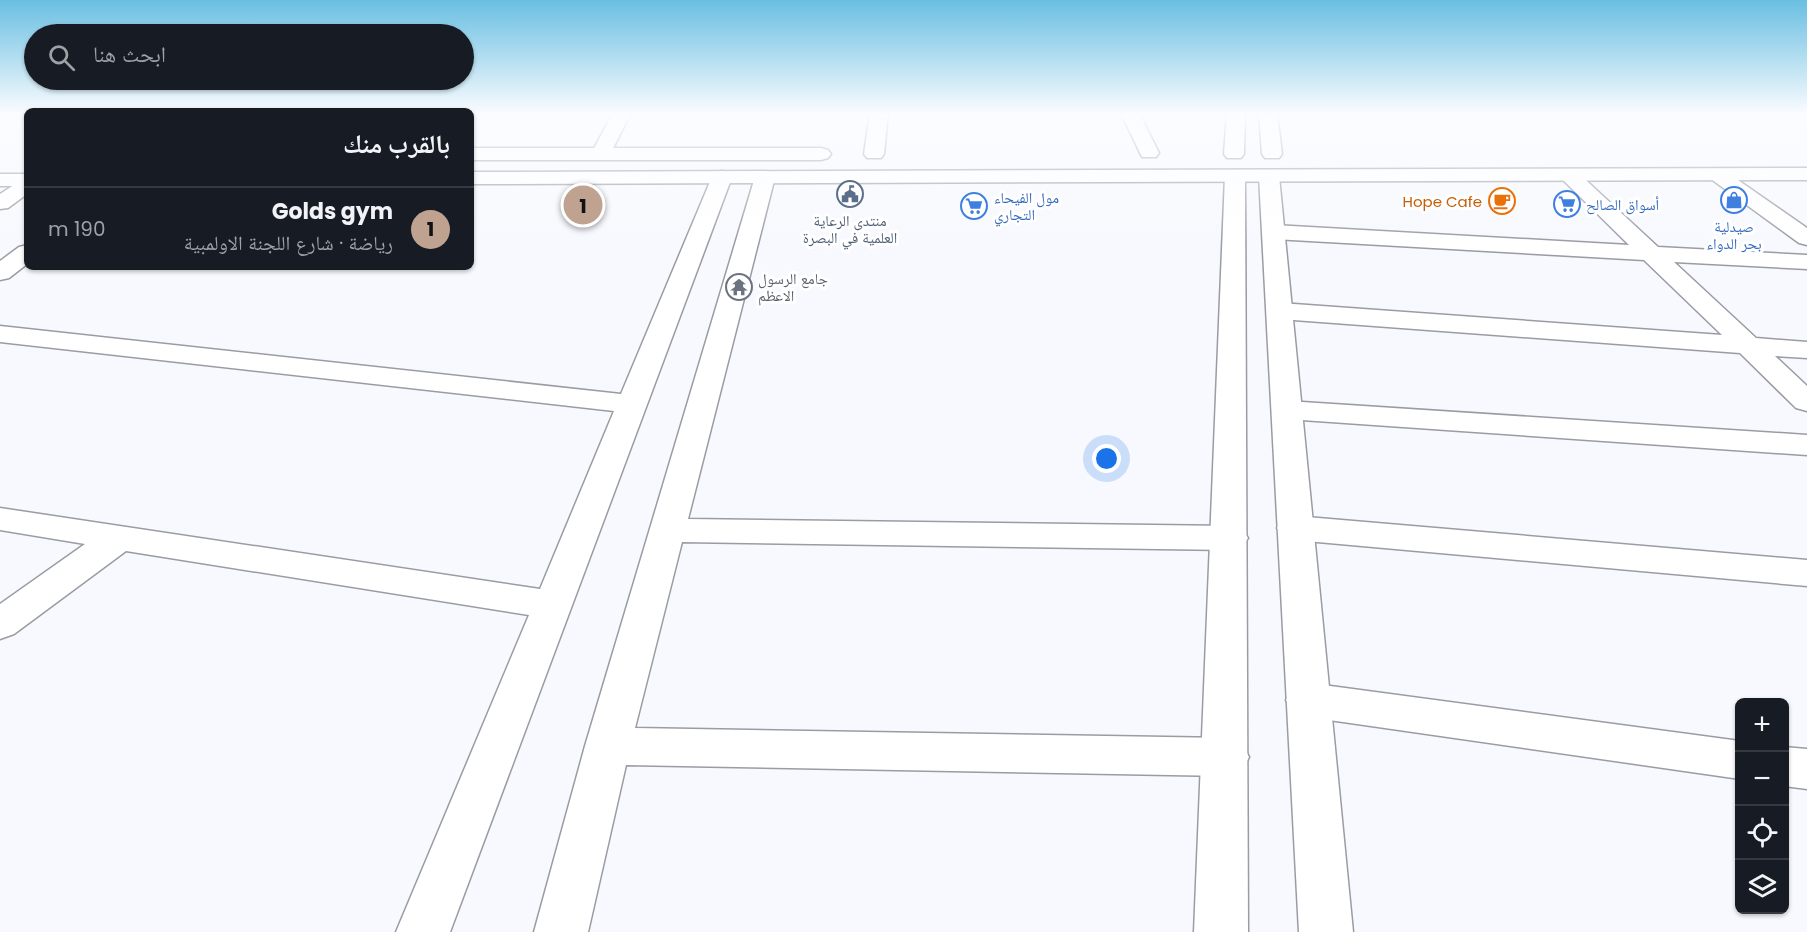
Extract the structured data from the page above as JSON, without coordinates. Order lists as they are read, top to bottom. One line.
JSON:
{"places":{"public building":["منتدى الرعاية العلمية في البصرة"],"shop":["صيدلية بحر الدواء"],"cafe":["Hope Cafe"],"supermarket":["أسواق الصالح","مول الفيحاء التجاري"],"temple":["جامع الرسول الاعظم"]},"page":{"search":"ابحث هنا","heading":"بالقرب منك","pins":"1","list":[{"mark":"1","name":"Golds gym","note":"رياضة · شارع اللجنة الاولمبية","value":"190 m"}],"map_buttons":["+","−"]}}
